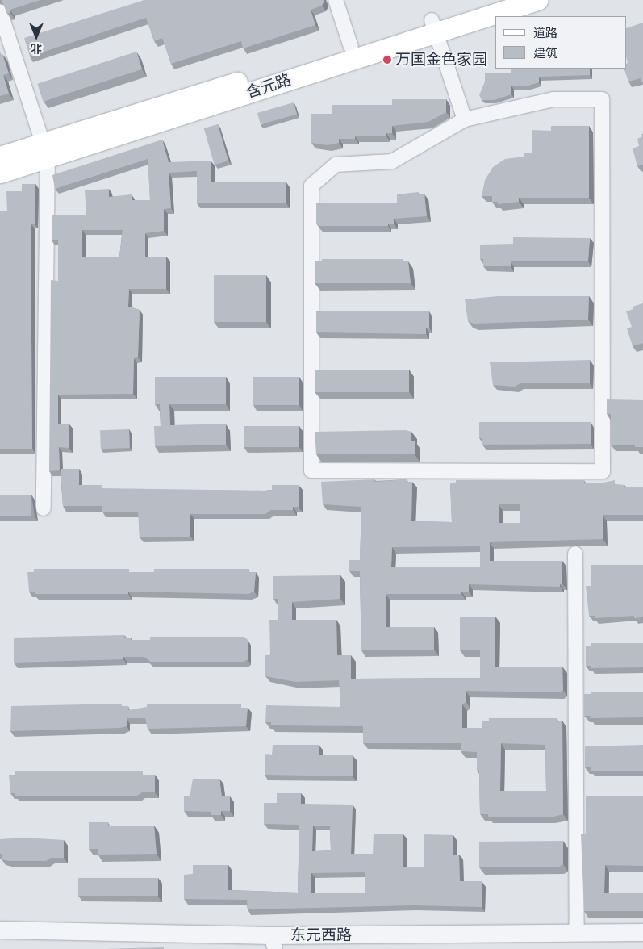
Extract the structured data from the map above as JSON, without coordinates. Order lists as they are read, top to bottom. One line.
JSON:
{"streets":{"main road":["含元路"],"street":["东元西路"]},"places":["万国金色家园"],"legend":["道路","建筑"],"north":"bottom"}
